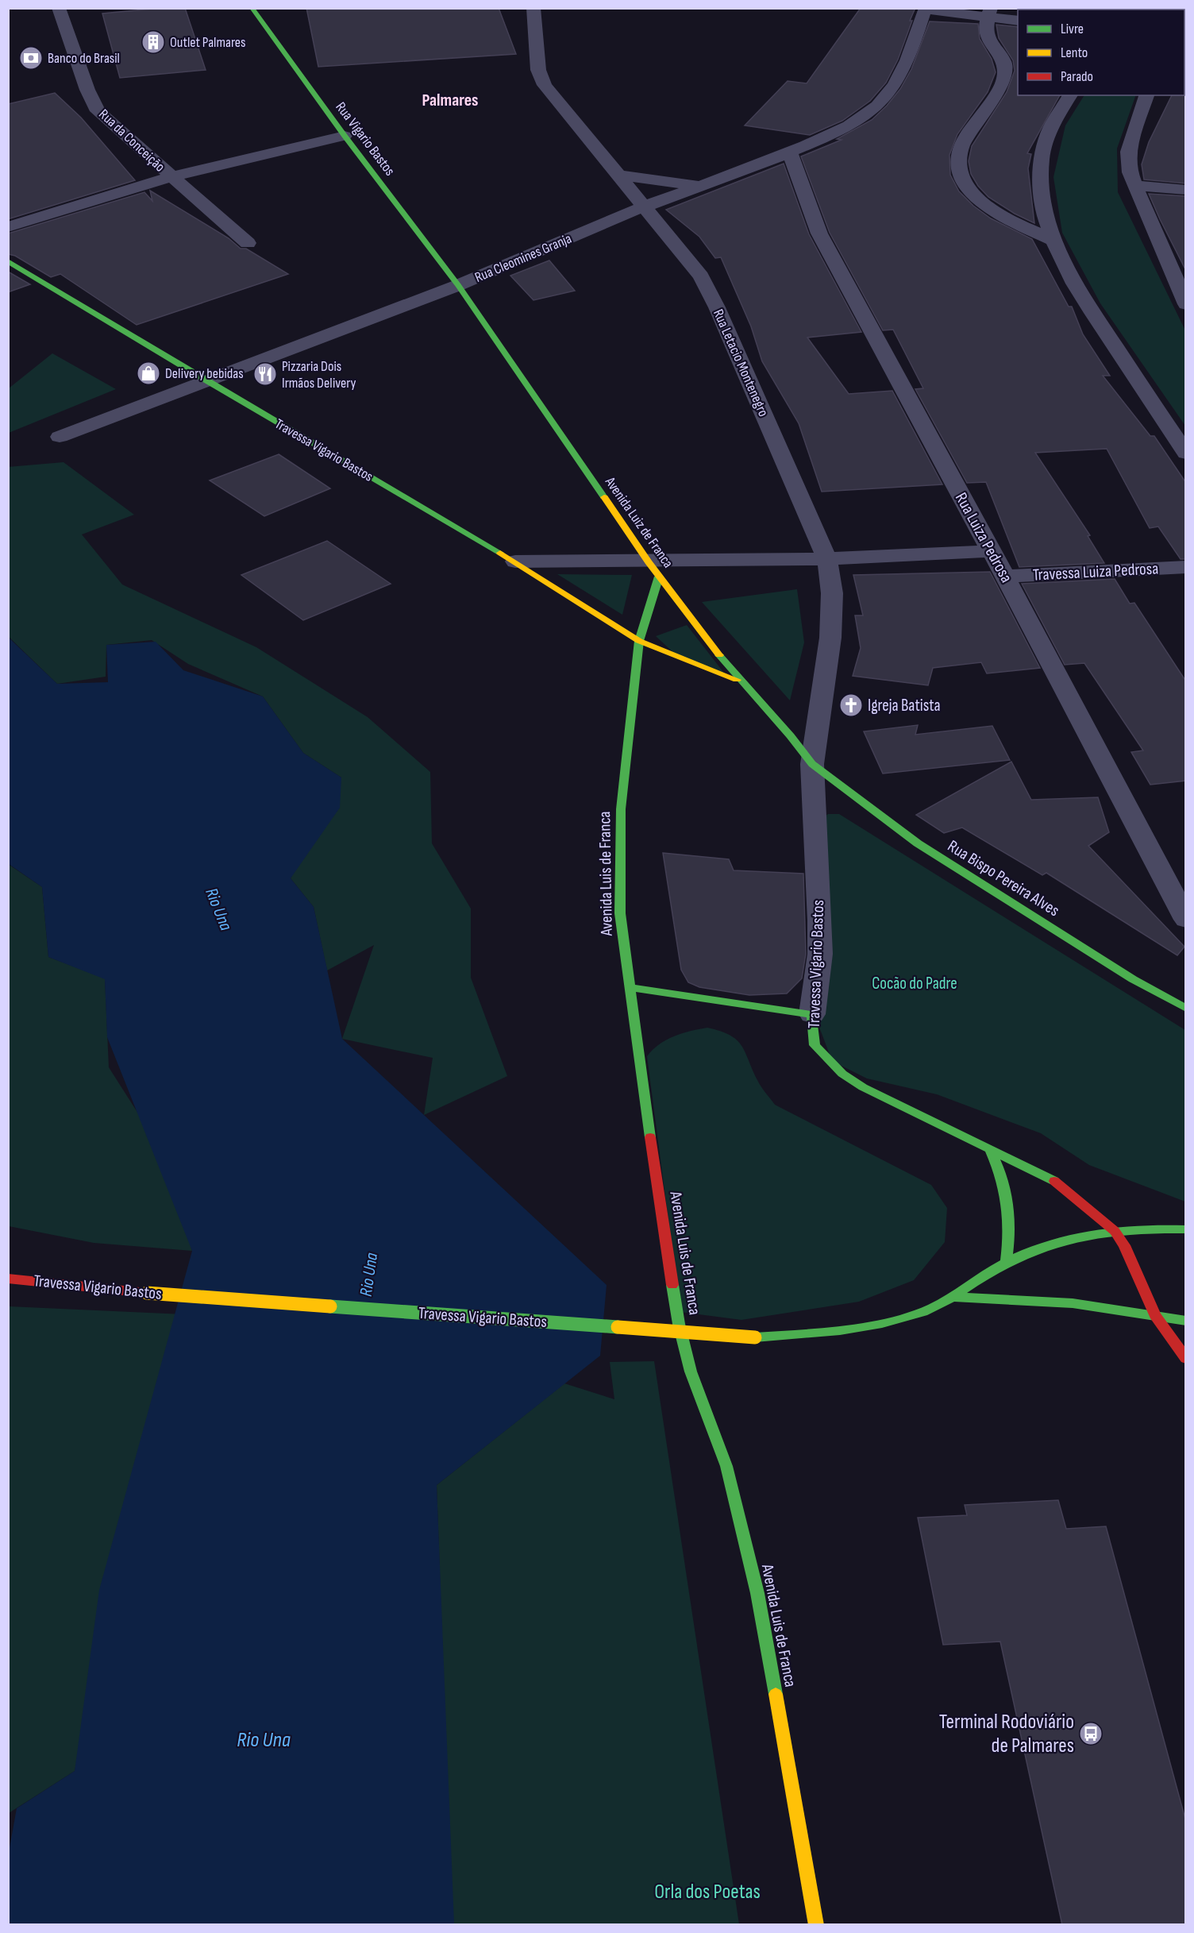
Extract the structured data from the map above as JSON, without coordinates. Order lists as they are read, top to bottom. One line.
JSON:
{"streets":{"main road":["Rua Vigario Bastos","Travessa Vigario Bastos","Avenida Luiz de Franca","Avenida Luis de Franca","Rua Bispo Pereira Alves"],"street":["Rua da Conceição","Rua Cleomines Granja","Rua Letacio Montenegro","Rua Luiza Pedrosa","Travessa Luiza Pedrosa"]},"crossings":[["Rua Vigario Bastos","Rua Cleomines Granja"],["Rua Vigario Bastos","Avenida Luiz de Franca"],["Rua Cleomines Granja","Rua Letacio Montenegro"],["Rua Cleomines Granja","Travessa Vigario Bastos"],["Rua Cleomines Granja","Avenida Luiz de Franca"],["Rua Cleomines Granja","Rua Luiza Pedrosa"],["Rua Letacio Montenegro","Travessa Vigario Bastos"],["Rua Letacio Montenegro","Avenida Luiz de Franca"],["Rua Letacio Montenegro","Rua Bispo Pereira Alves"],["Travessa Vigario Bastos","Avenida Luiz de Franca"],["Travessa Vigario Bastos","Avenida Luis de Franca"],["Travessa Vigario Bastos","Rua Bispo Pereira Alves"],["Avenida Luiz de Franca","Avenida Luis de Franca"],["Avenida Luiz de Franca","Rua Bispo Pereira Alves"],["Rua Luiza Pedrosa","Travessa Luiza Pedrosa"]],"districts":["Palmares"],"water":["Rio Una"],"parks":["Cocão do Padre","Orla dos Poetas"],"places":{"building":["Outlet Palmares"],"bank":["Banco do Brasil"],"shop":["Delivery bebidas"],"restaurant":["Pizzaria Dois Irmãos Delivery"],"church":["Igreja Batista"],"bus stop":["Terminal Rodoviário de Palmares"]},"legend":["Livre","Lento","Parado"]}
